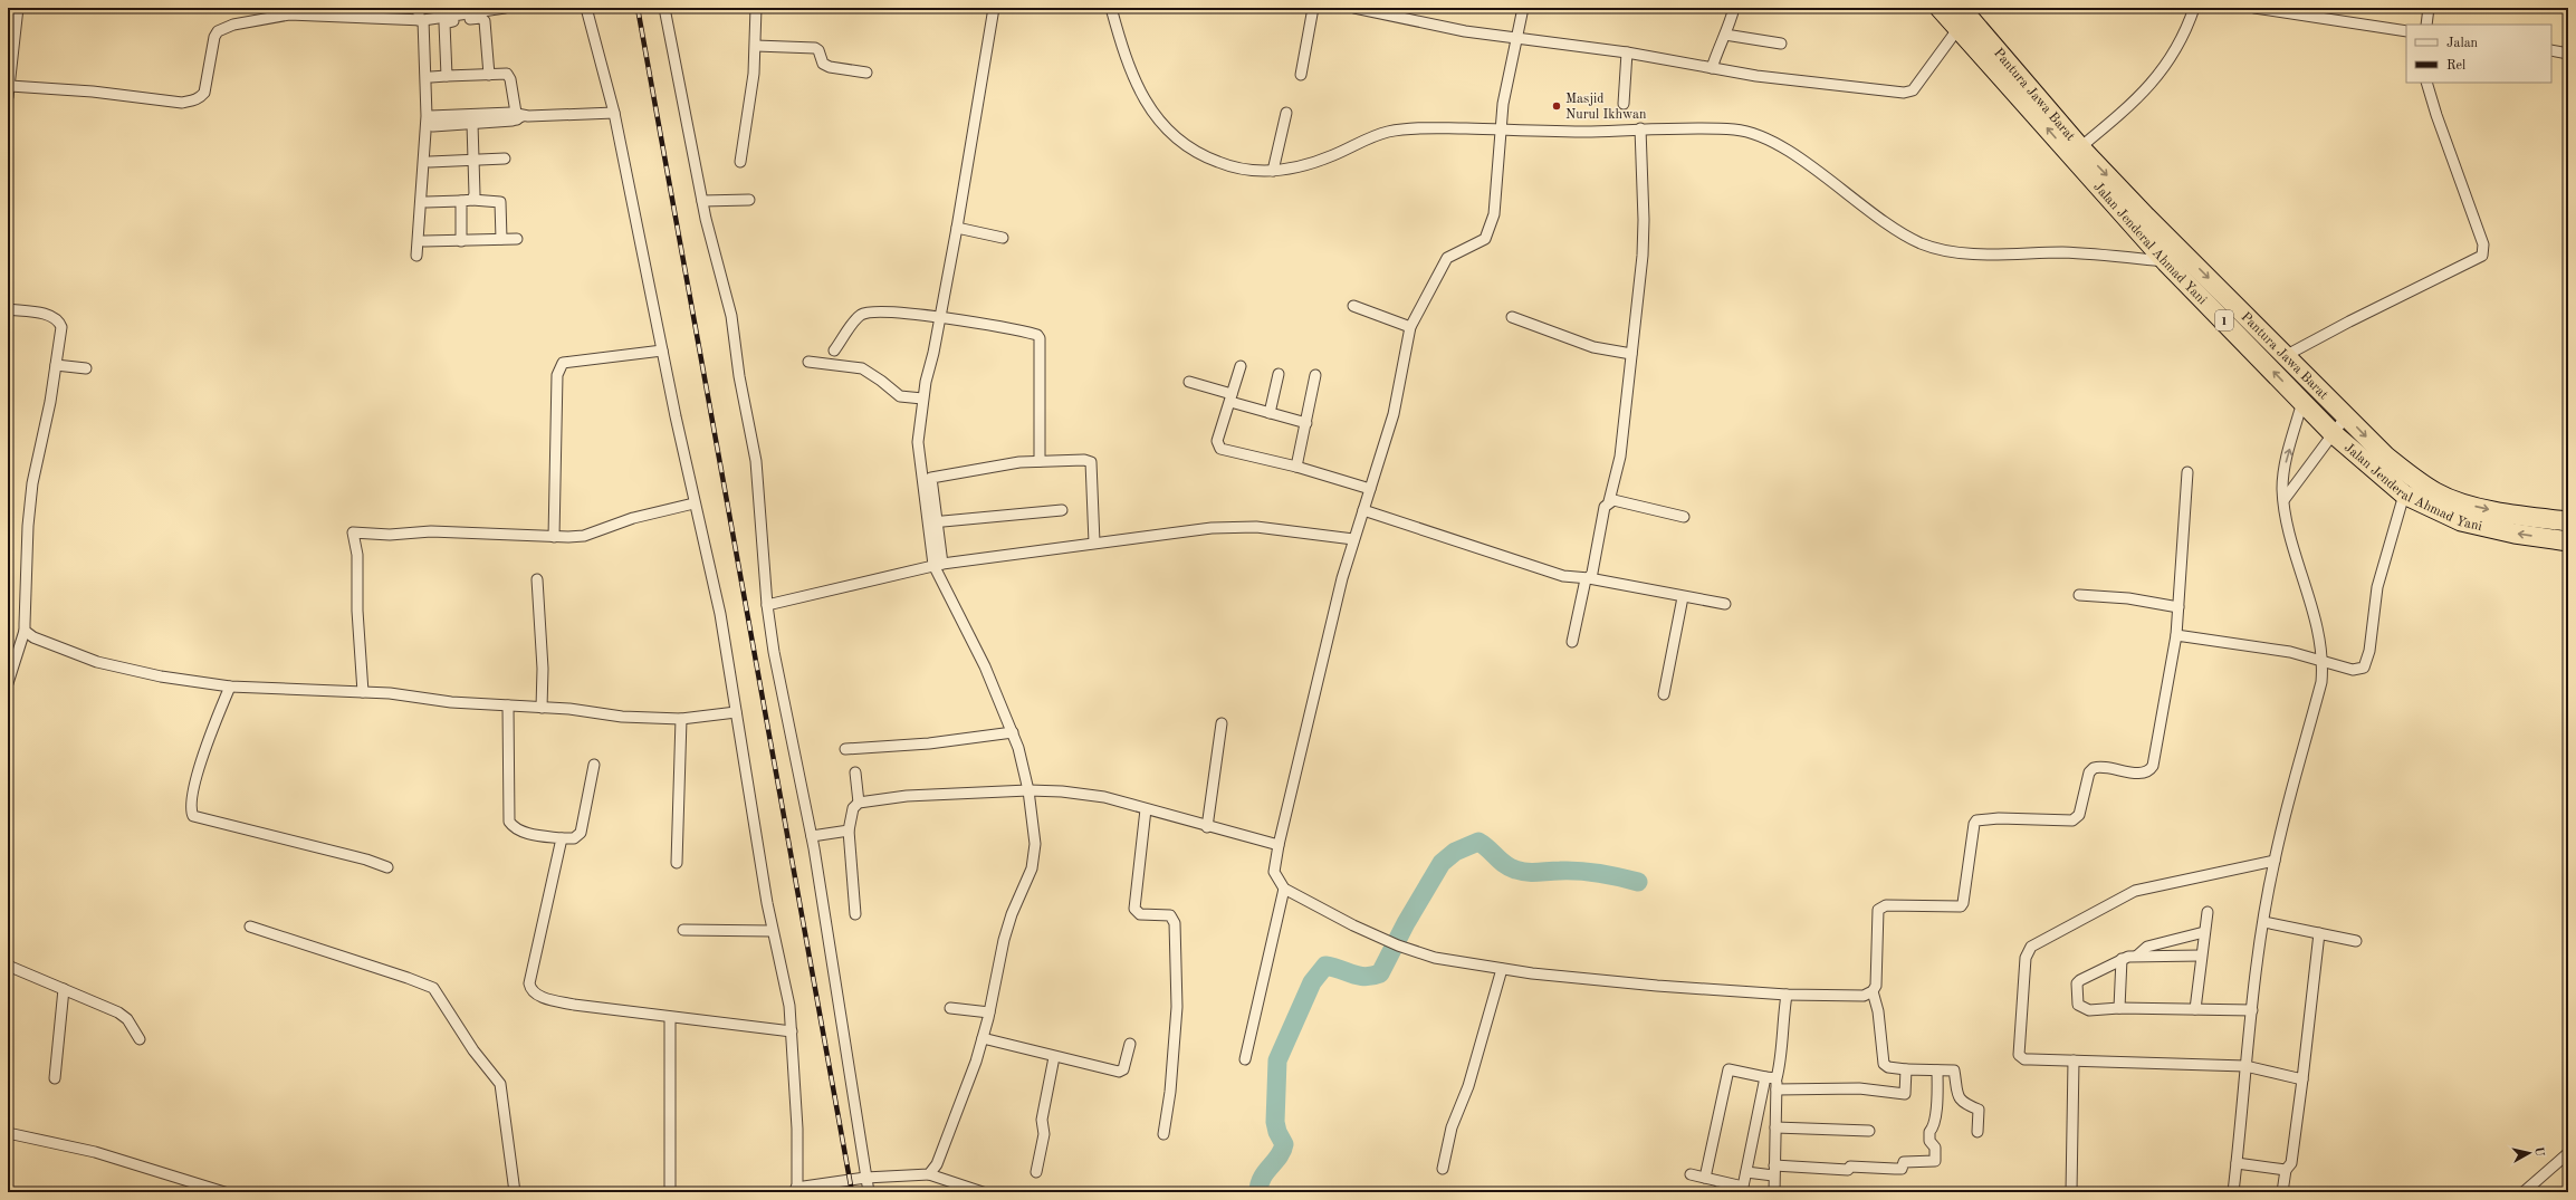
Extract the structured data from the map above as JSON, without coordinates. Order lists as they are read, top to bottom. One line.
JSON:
{"streets":{"highway":["Pantura Jawa Barat","Jalan Jenderal Ahmad Yani","1"]},"one_way":["Pantura Jawa Barat","Jalan Jenderal Ahmad Yani"],"places":["Masjid Nurul Ikhwan"],"legend":["Jalan","Rel"],"north":"right"}
